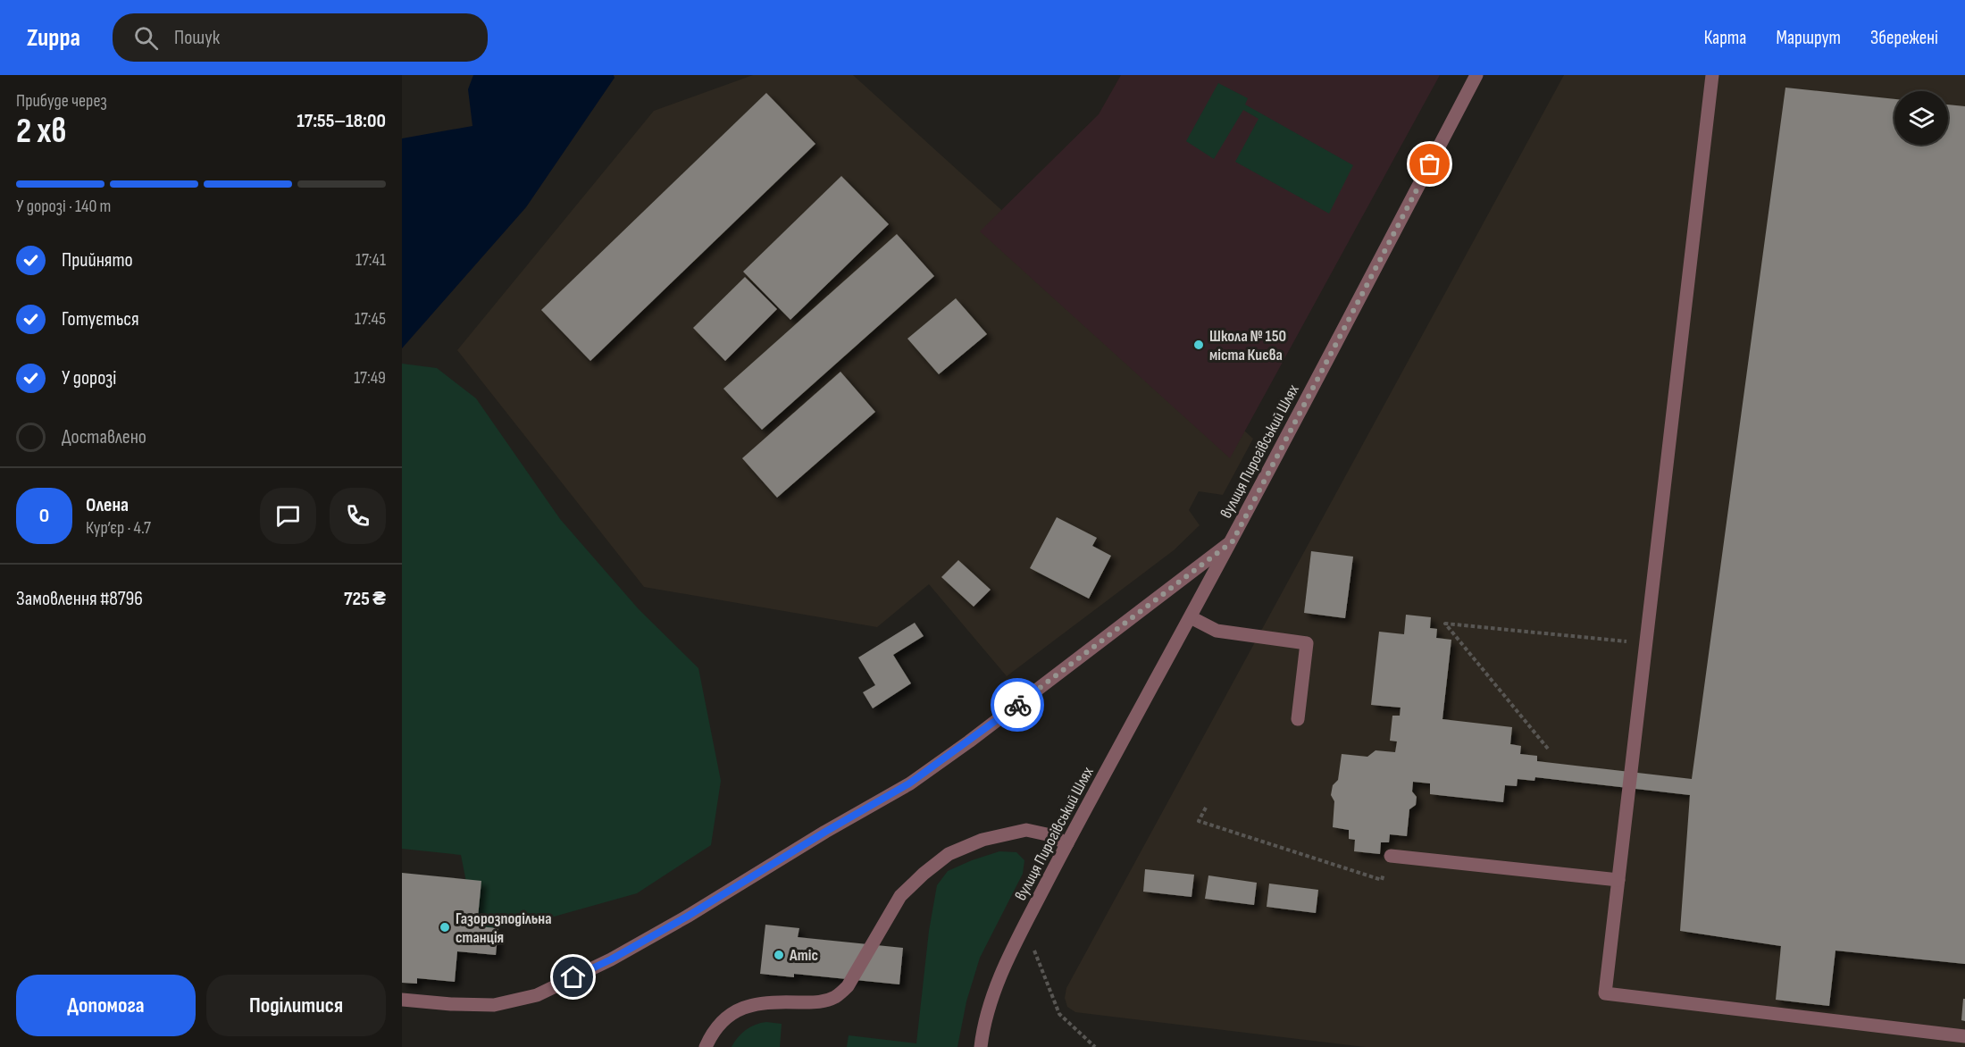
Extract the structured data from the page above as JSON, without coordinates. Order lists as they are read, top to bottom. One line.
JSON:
{"streets":{"street":["вулиця Пирогівський Шлях"]},"places":["Школа № 150 міста Києва","Газорозподільна станція","Amic"],"page":{"header":"Zuppa","search":"Пошук","nav":["Карта","Маршрут","Збережені"],"heading":["2 хв","Прибуде через","17:55–18:00"],"panel":["Олена","Кур’єр · 4.7","Замовлення #8796","725 ₴"],"bar":"У дорозі · 140 m","list":[["Прийнято","17:41"],["Готується","17:45"],["У дорозі","17:49"],"Доставлено"],"round":"О","buttons":["Допомога","Поділитися"]}}
